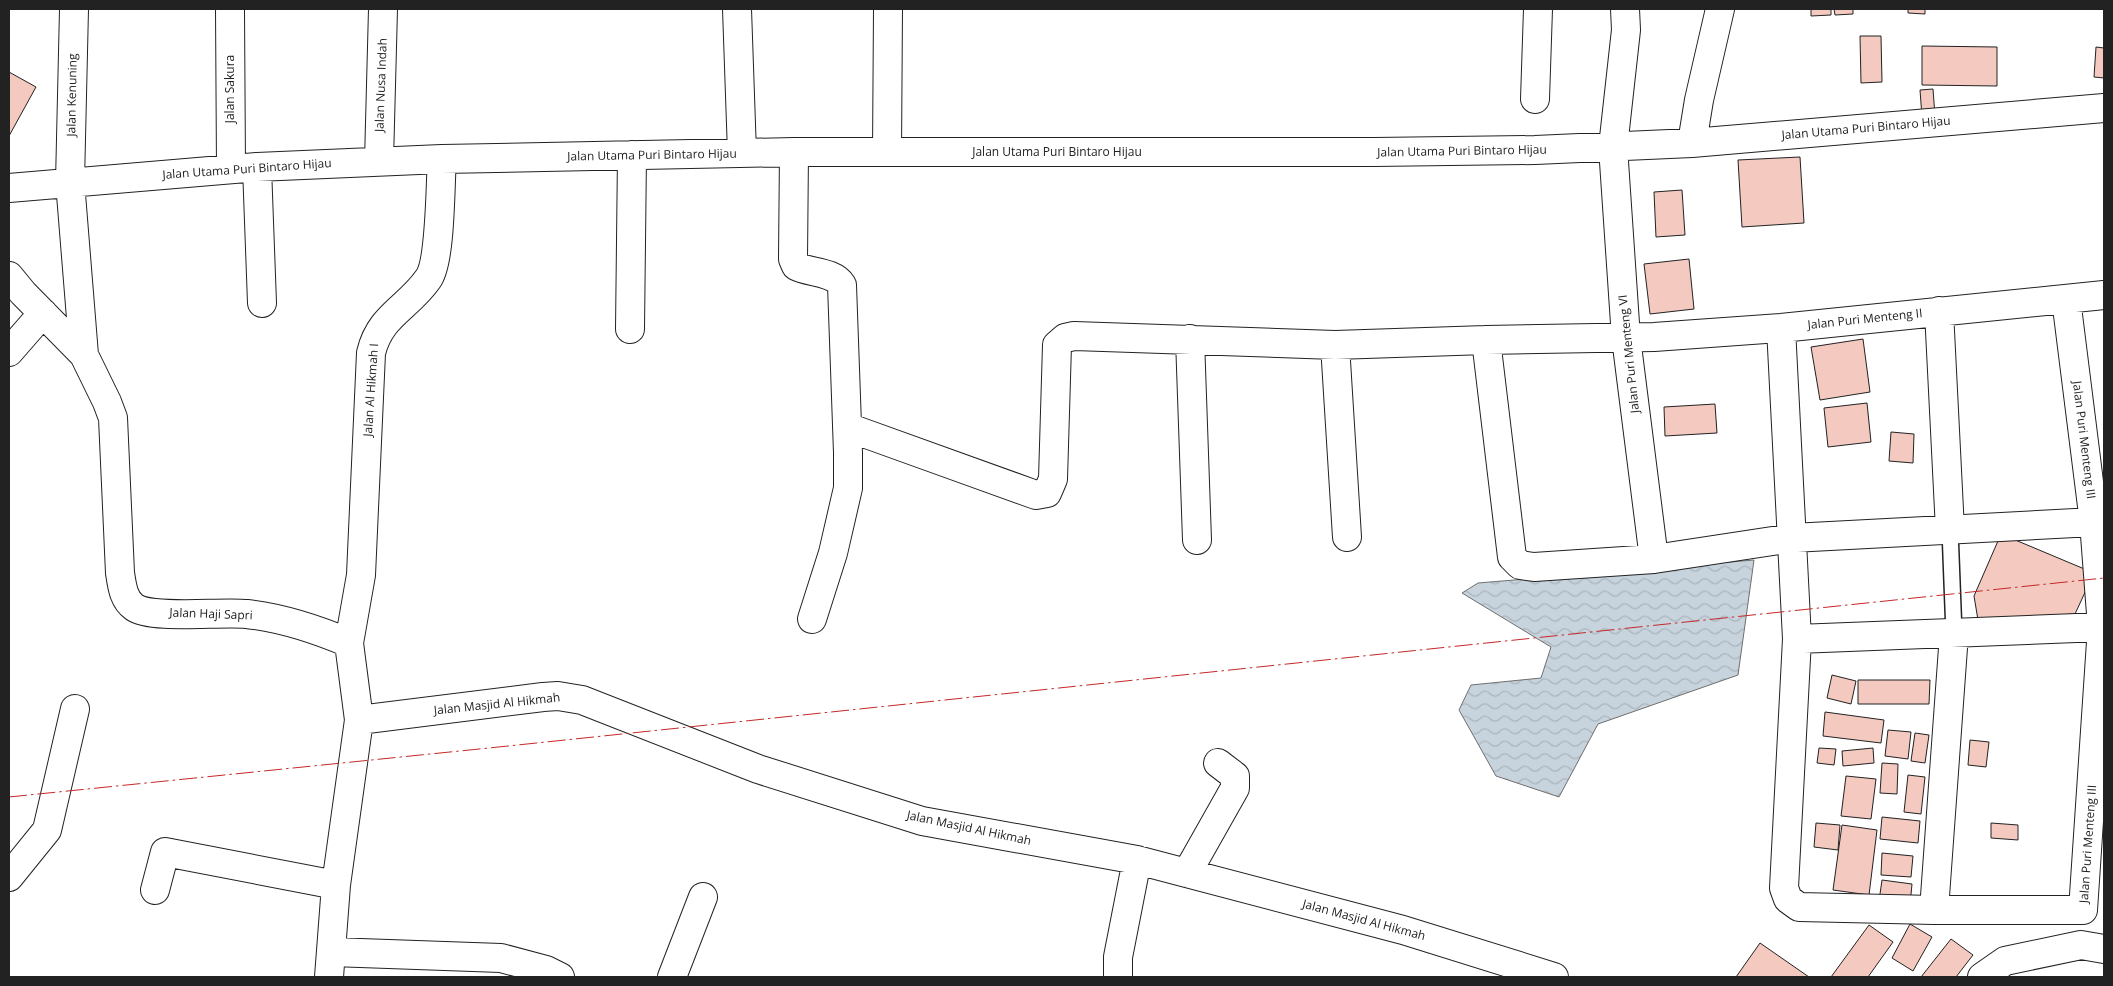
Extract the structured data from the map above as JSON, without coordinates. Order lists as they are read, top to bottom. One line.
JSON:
{"streets":{"street":["Jalan Nusa Indah","Jalan Sakura","Jalan Kenuning","Jalan Utama Puri Bintaro Hijau","Jalan Puri Menteng II","Jalan Puri Menteng VI","Jalan Al Hikmah I","Jalan Puri Menteng III","Jalan Haji Sapri","Jalan Masjid Al Hikmah"]},"crossings":[["Jalan Nusa Indah","Jalan Utama Puri Bintaro Hijau"],["Jalan Sakura","Jalan Utama Puri Bintaro Hijau"],["Jalan Kenuning","Jalan Utama Puri Bintaro Hijau"],["Jalan Kenuning","Jalan Haji Sapri"],["Jalan Utama Puri Bintaro Hijau","Jalan Puri Menteng VI"],["Jalan Utama Puri Bintaro Hijau","Jalan Al Hikmah I"],["Jalan Puri Menteng II","Jalan Puri Menteng VI"],["Jalan Puri Menteng II","Jalan Puri Menteng III"],["Jalan Al Hikmah I","Jalan Haji Sapri"]]}
